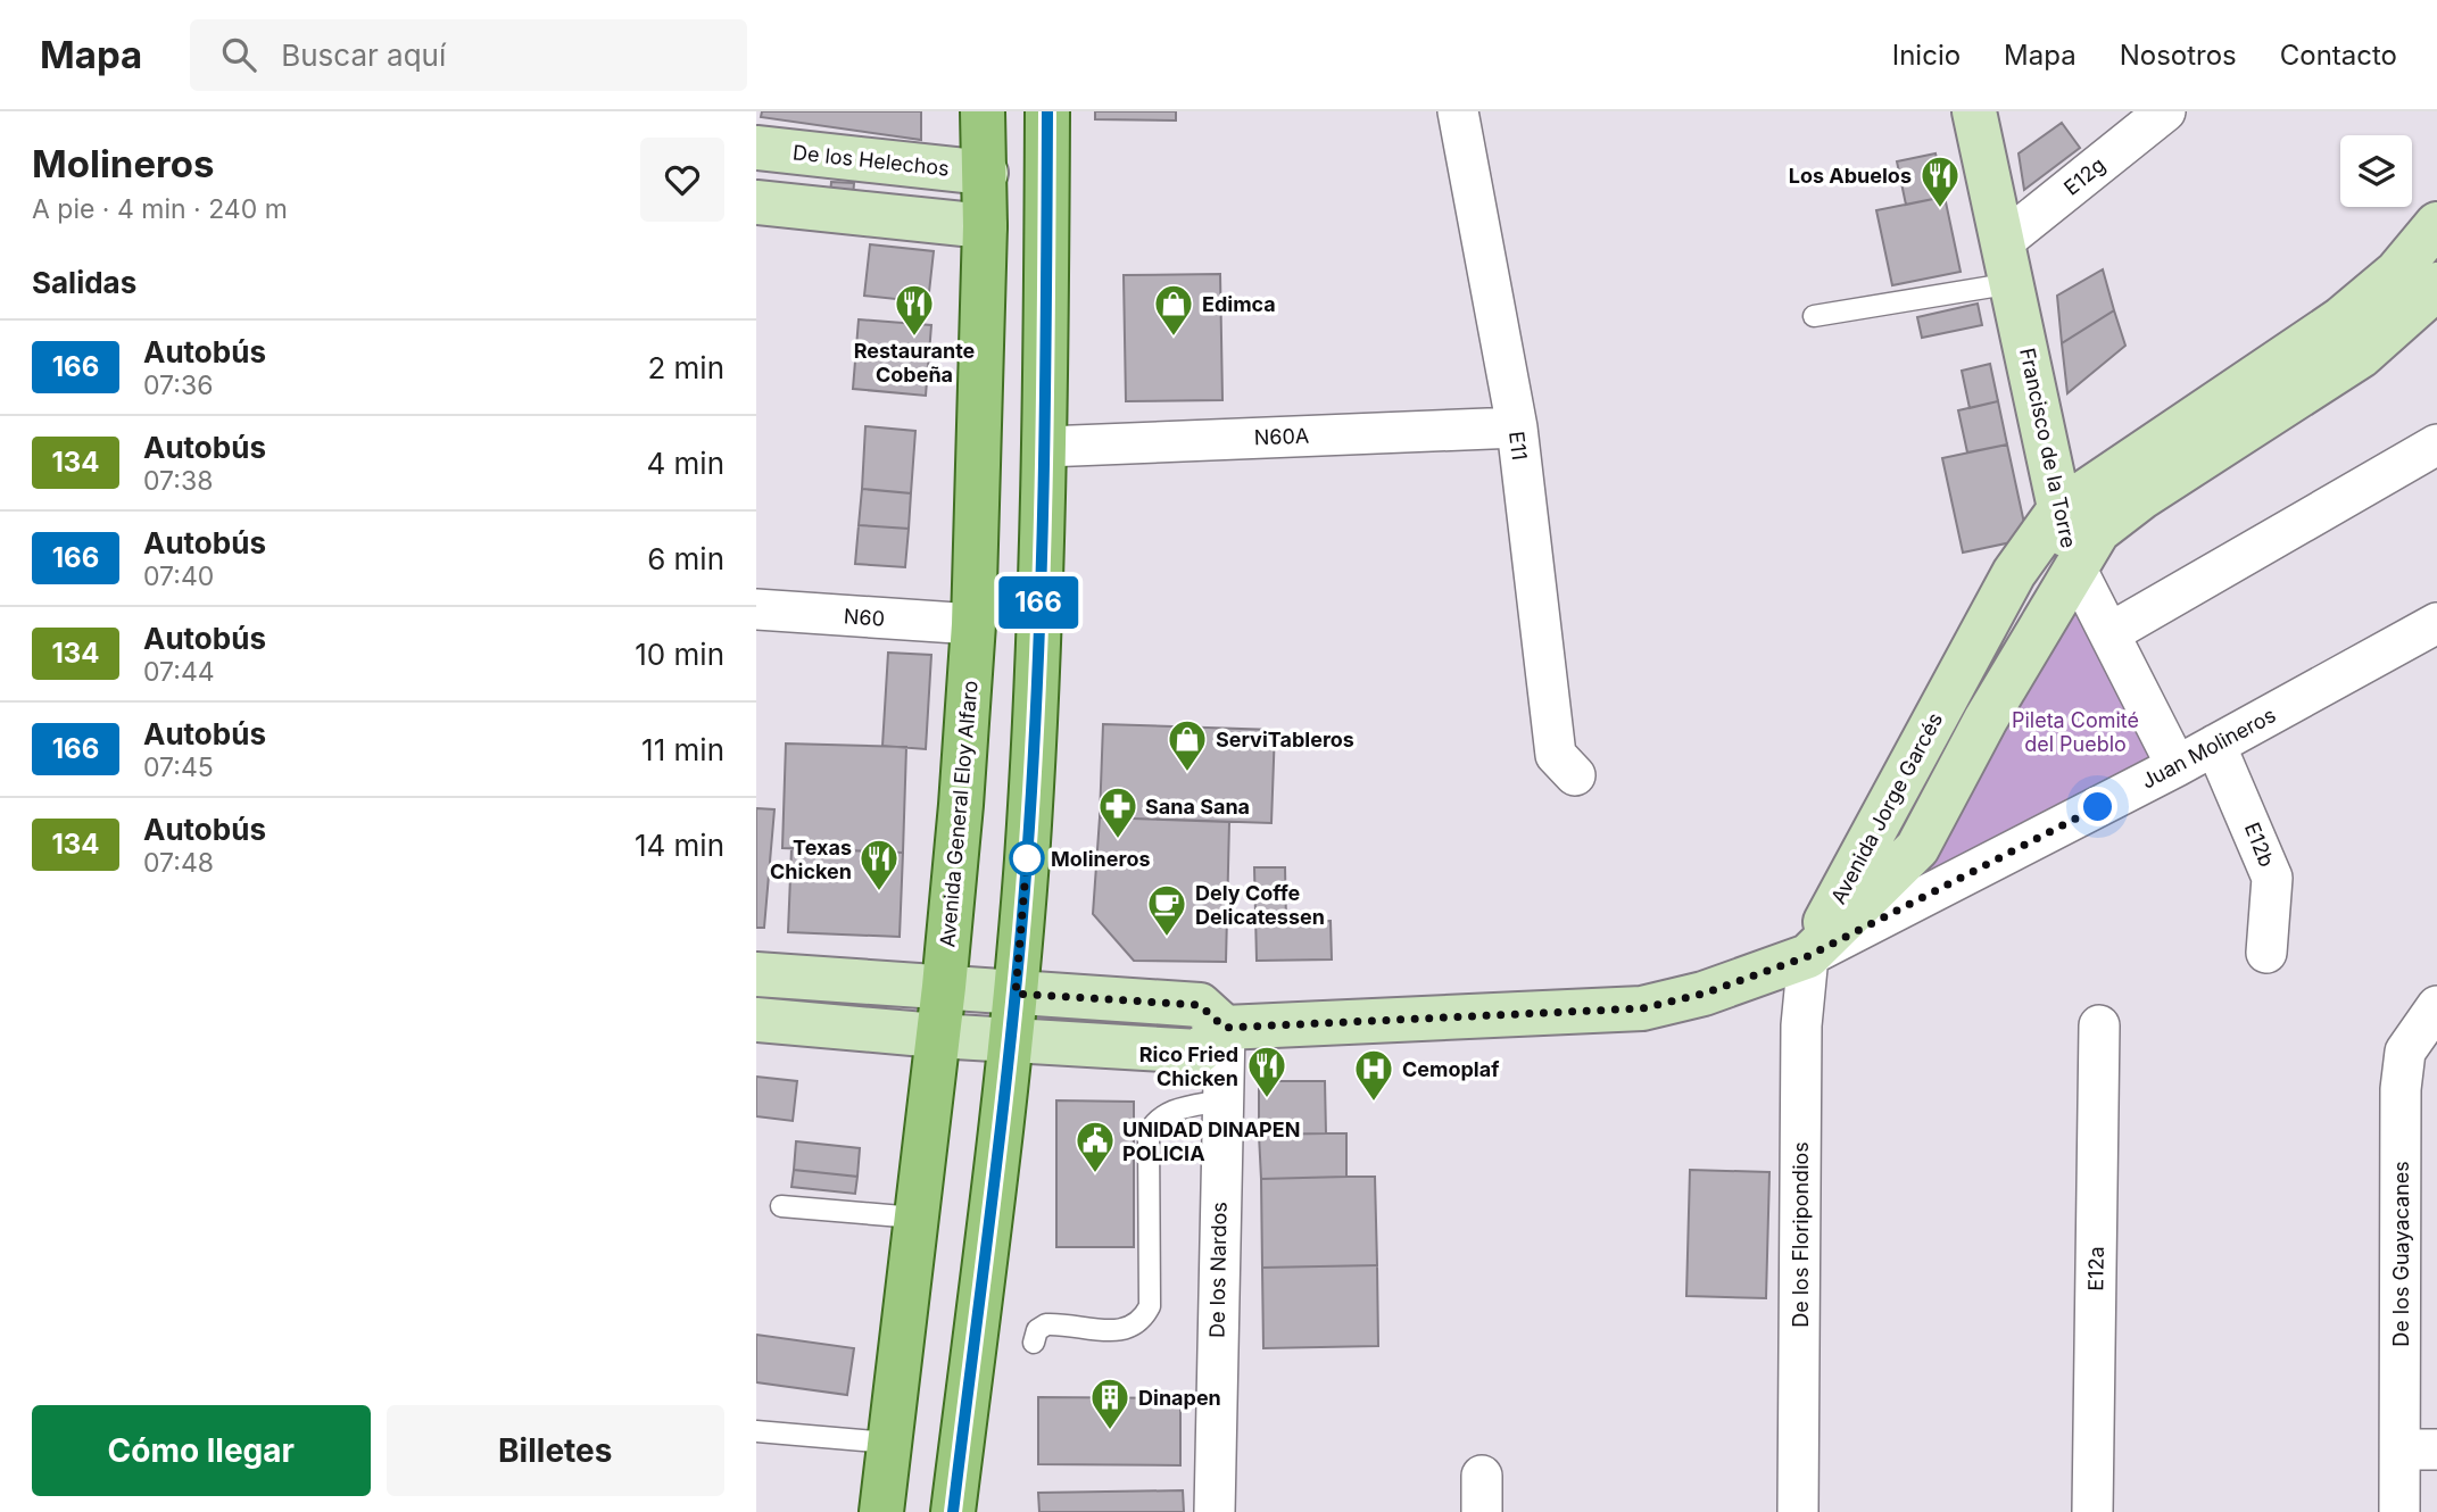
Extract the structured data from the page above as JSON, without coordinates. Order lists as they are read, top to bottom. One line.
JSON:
{"streets":{"main road":["Avenida General Eloy Alfaro"],"street":["De los Helechos","E12g","N60A","E11","Francisco de la Torre","N60","Juan Molineros","Avenida Jorge Garcés","E12b","De los Floripondios","De los Guayacanes","E12a","De los Nardos"]},"crossings":[["De los Helechos","Avenida General Eloy Alfaro"],["E12g","Francisco de la Torre"],["N60A","E11"],["Francisco de la Torre","Juan Molineros"],["Francisco de la Torre","Avenida Jorge Garcés"],["N60","Avenida General Eloy Alfaro"],["Juan Molineros","Avenida Jorge Garcés"],["Juan Molineros","E12b"],["Juan Molineros","De los Floripondios"],["Avenida Jorge Garcés","De los Floripondios"]],"parks":["Pileta Comité del Pueblo"],"places":{"restaurant":["Los Abuelos","Restaurante Cobeña","Texas Chicken","Rico Fried Chicken"],"shop":["Edimca","ServiTableros"],"pharmacy":["Sana Sana"],"other":["Molineros"],"cafe":["Dely Coffe Delicatessen"],"hospital":["Cemoplaf"],"public building":["UNIDAD DINAPEN POLICIA"],"building":["Dinapen"]},"lines":["bus line 166"],"page":{"header":"Mapa","search":"Buscar aquí","nav":["Inicio","Mapa","Nosotros","Contacto"],"heading":[["Molineros","A pie · 4 min · 240 m"],"Salidas"],"on_map":"166","list":[{"mark":"166","name":"Autobús","note":"07:36","value":"2 min"},{"mark":"134","name":"Autobús","note":"07:38","value":"4 min"},{"mark":"166","name":"Autobús","note":"07:40","value":"6 min"},{"mark":"134","name":"Autobús","note":"07:44","value":"10 min"},{"mark":"166","name":"Autobús","note":"07:45","value":"11 min"},{"mark":"134","name":"Autobús","note":"07:48","value":"14 min"}],"buttons":["Cómo llegar","Billetes"]}}
